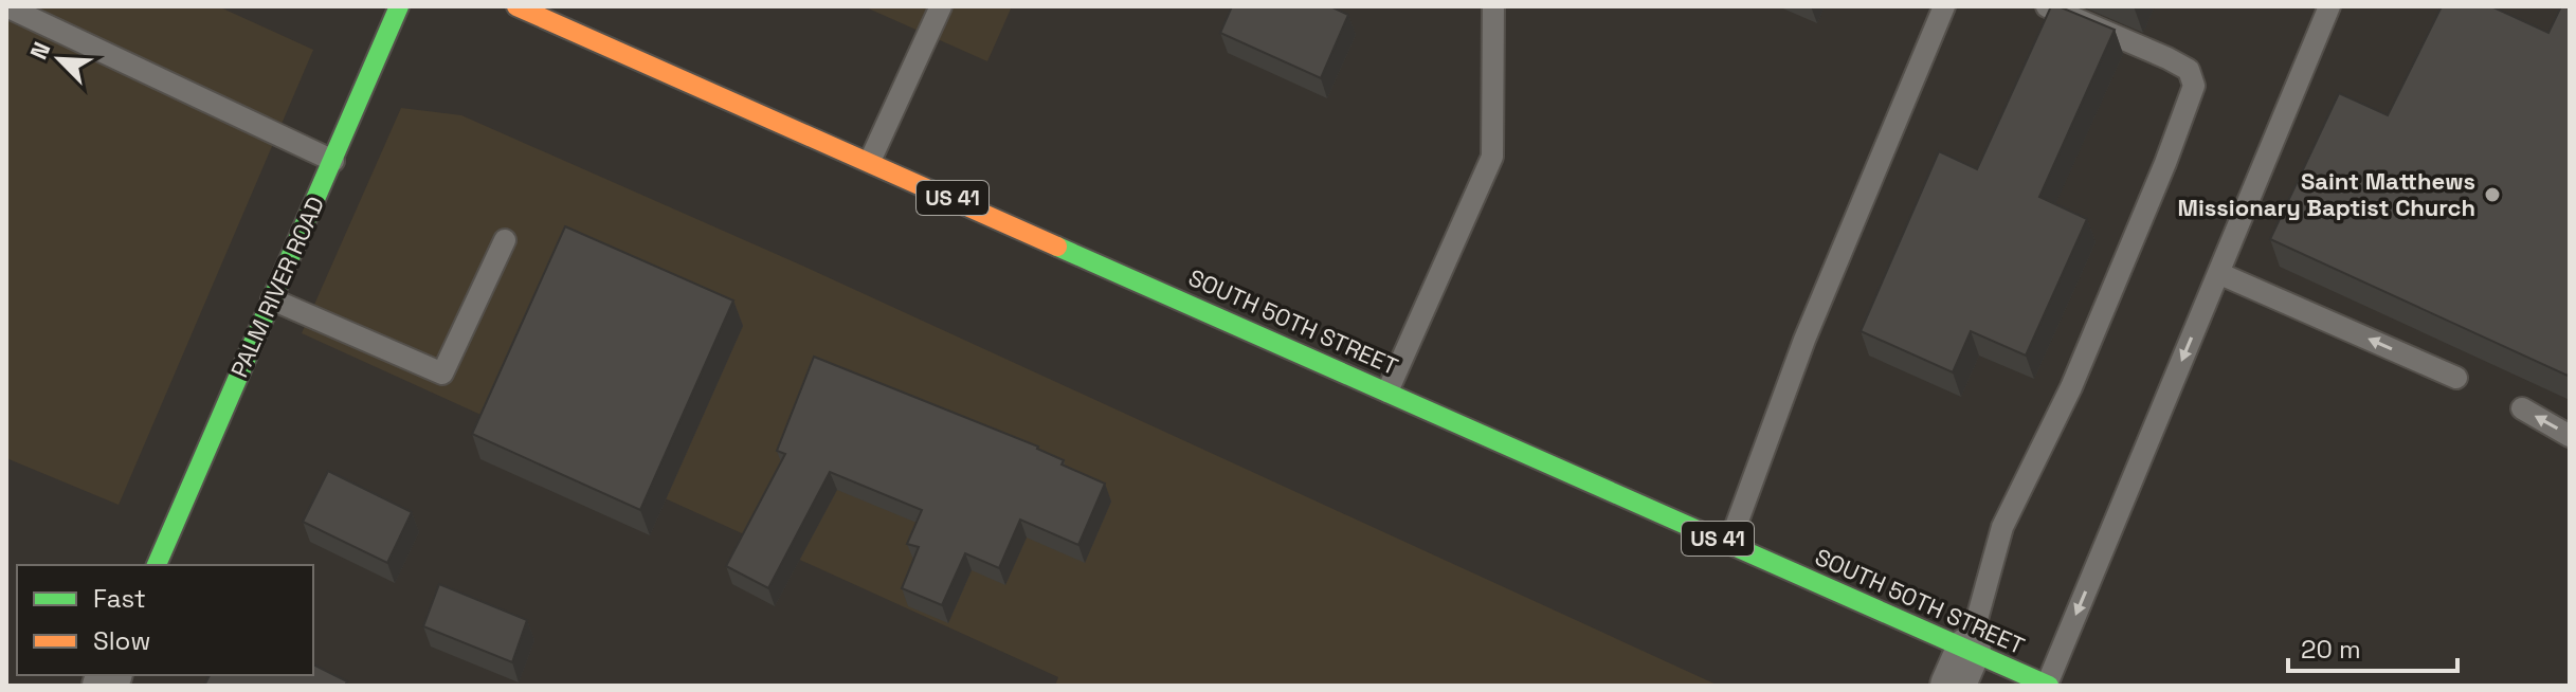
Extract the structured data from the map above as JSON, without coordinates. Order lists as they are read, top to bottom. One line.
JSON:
{"streets":{"main road":["US 41","PALM RIVER ROAD","SOUTH 50TH STREET"]},"places":["Saint Matthews Missionary Baptist Church"],"legend":["Fast","Slow"],"scale_bar":"20 m","north":"top left"}
